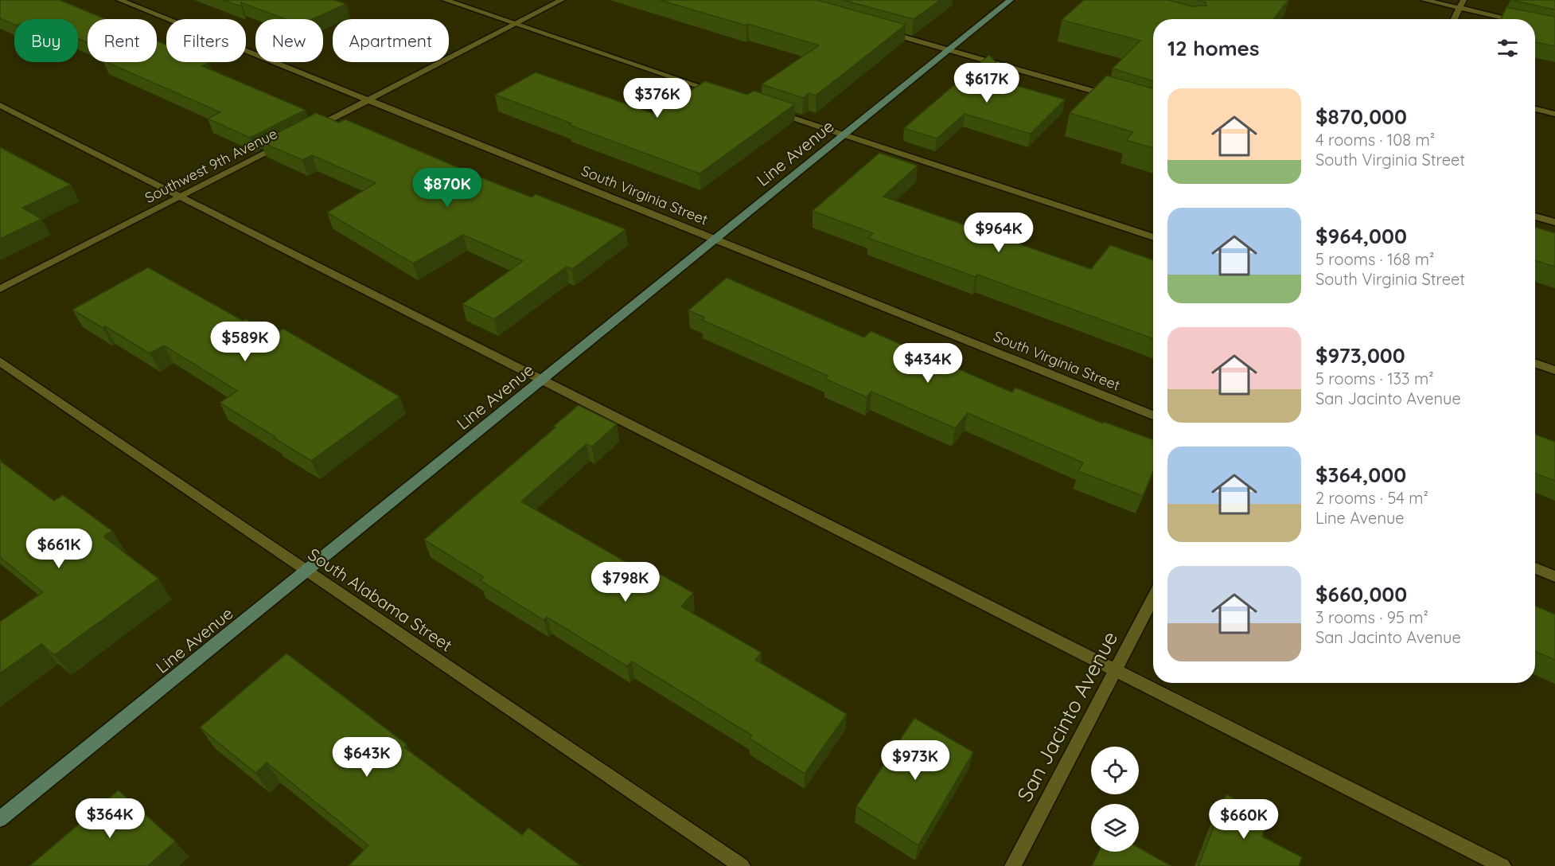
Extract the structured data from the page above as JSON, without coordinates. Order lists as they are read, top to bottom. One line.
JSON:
{"streets":{"main road":["Line Avenue"],"street":["Southwest 9th Avenue","South Virginia Street","South Alabama Street","San Jacinto Avenue"]},"crossings":[["Line Avenue","South Virginia Street"],["Line Avenue","South Alabama Street"]],"page":{"chip":["Buy","Rent","Filters","New","Apartment"],"heading":"12 homes","price":["$617K","$376K","$870K","$964K","$589K","$434K","$661K","$798K","$643K","$973K","$364K","$660K"],"list":[{"name":"$870,000","note":"4 rooms · 108 m² · South Virginia Street"},{"name":"$964,000","note":"5 rooms · 168 m² · South Virginia Street"},{"name":"$973,000","note":"5 rooms · 133 m² · San Jacinto Avenue"},{"name":"$364,000","note":"2 rooms · 54 m² · Line Avenue"},{"name":"$660,000","note":"3 rooms · 95 m² · San Jacinto Avenue"}]}}
